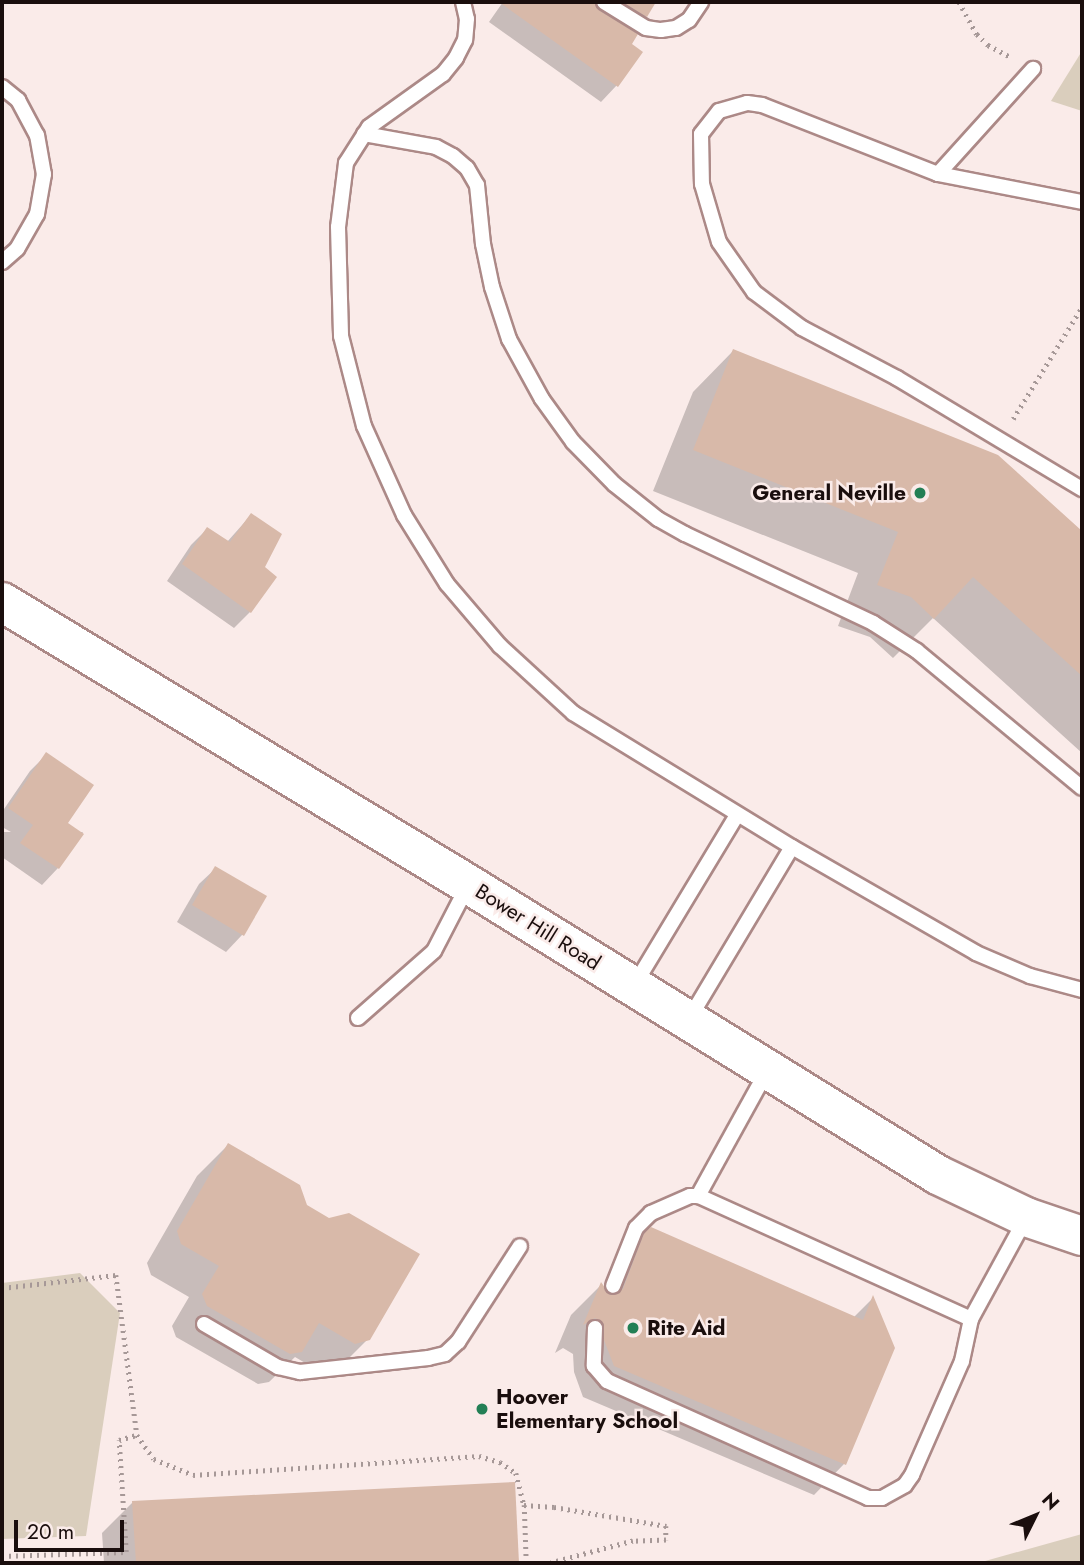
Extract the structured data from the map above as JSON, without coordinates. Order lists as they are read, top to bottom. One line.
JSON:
{"streets":{"main road":["Bower Hill Road"]},"places":["General Neville","Rite Aid","Hoover Elementary School"],"scale_bar":"20 m","north":"top right"}
